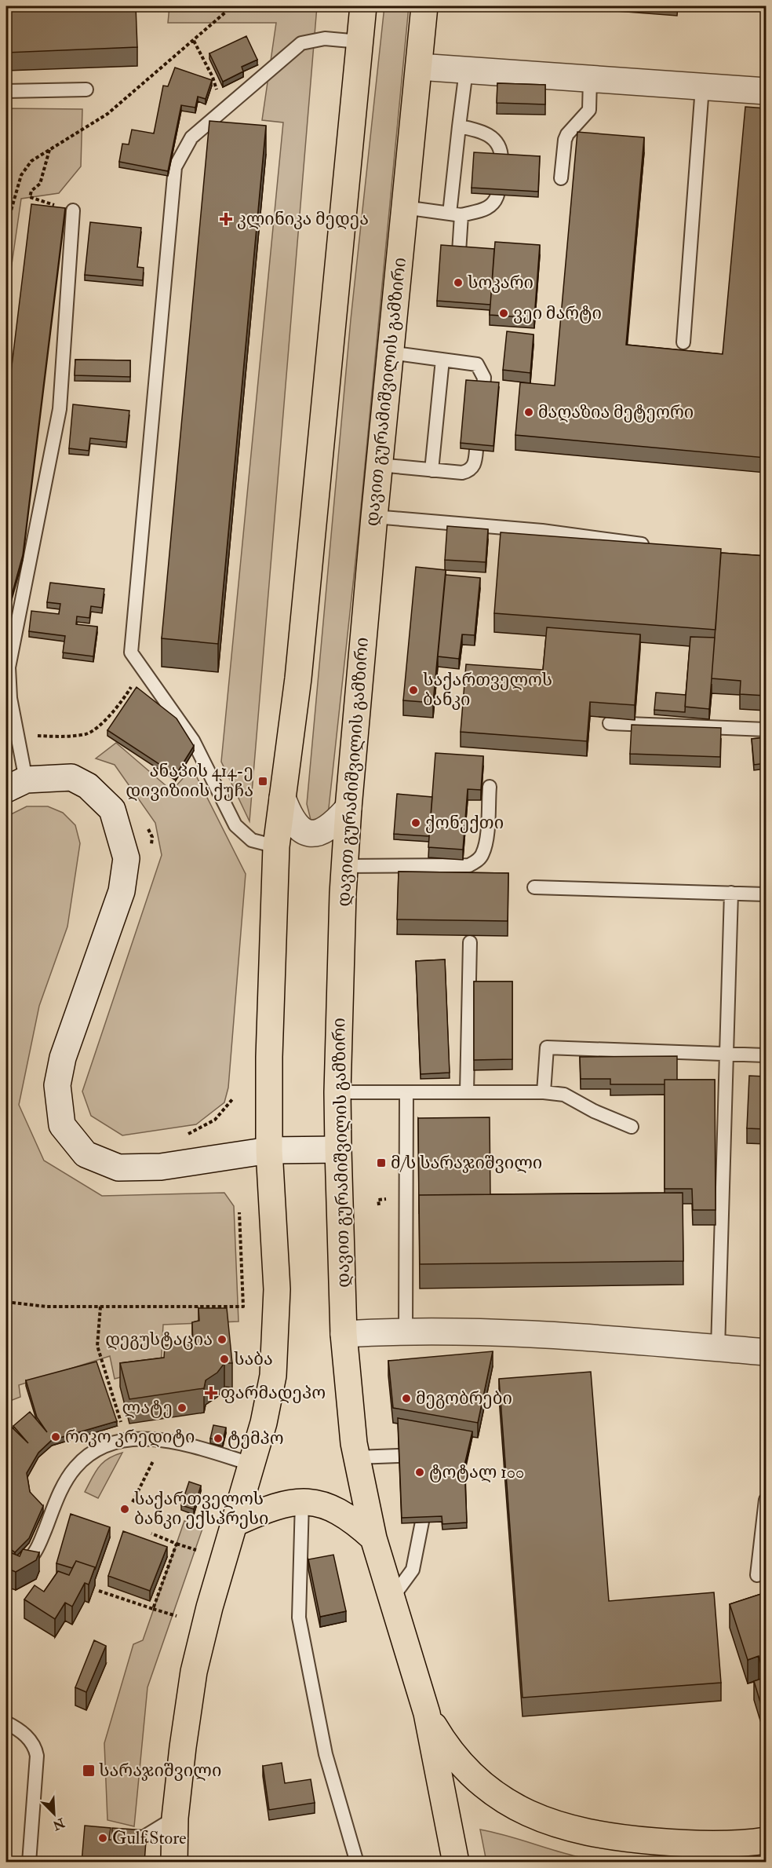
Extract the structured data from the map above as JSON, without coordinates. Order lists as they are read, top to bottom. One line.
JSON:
{"streets":{"main road":["დავით გურამიშვილის გამზირი"]},"places":{"health":["კლინიკა მედეა","ფარმადეპო"],"other":["სოკარი","ვეი მარტი","მაღაზია მეტეორი","საქართველოს ბანკი","ქონექთი","დეგუსტაცია","საბა","მეგობრები","ლატე","რიკო კრედიტი","ტემპო","ტოტალ 100","საქართველოს ბანკი ექსპრესი","Gulf Store"],"transit":["ანაპის 414-ე დივიზიის ქუჩა","მ/ს სარაჯიშვილი","სარაჯიშვილი"]},"north":"bottom right"}
